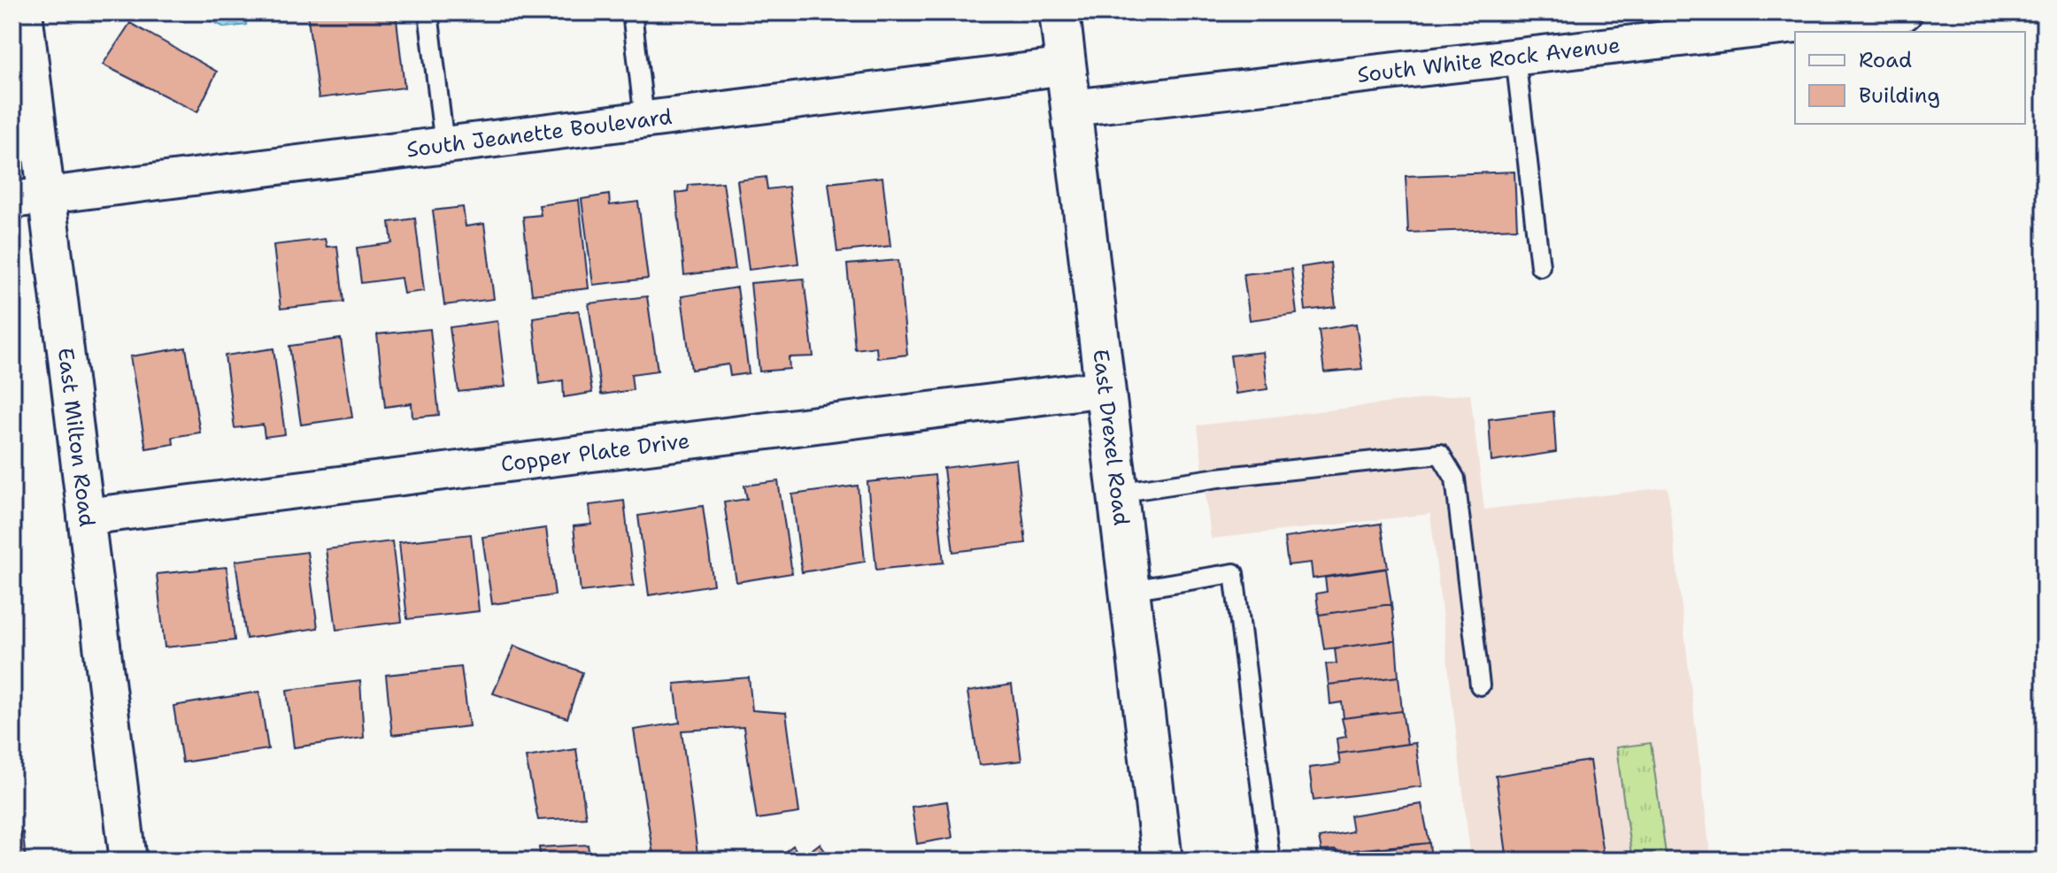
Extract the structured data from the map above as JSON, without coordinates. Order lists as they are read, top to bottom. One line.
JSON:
{"streets":{"street":["South White Rock Avenue","South Jeanette Boulevard","East Milton Road","East Drexel Road","Copper Plate Drive"]},"crossings":[["South White Rock Avenue","East Drexel Road"],["South Jeanette Boulevard","East Milton Road"],["South Jeanette Boulevard","East Drexel Road"],["East Milton Road","Copper Plate Drive"],["East Drexel Road","Copper Plate Drive"]],"legend":["Road","Building"]}
